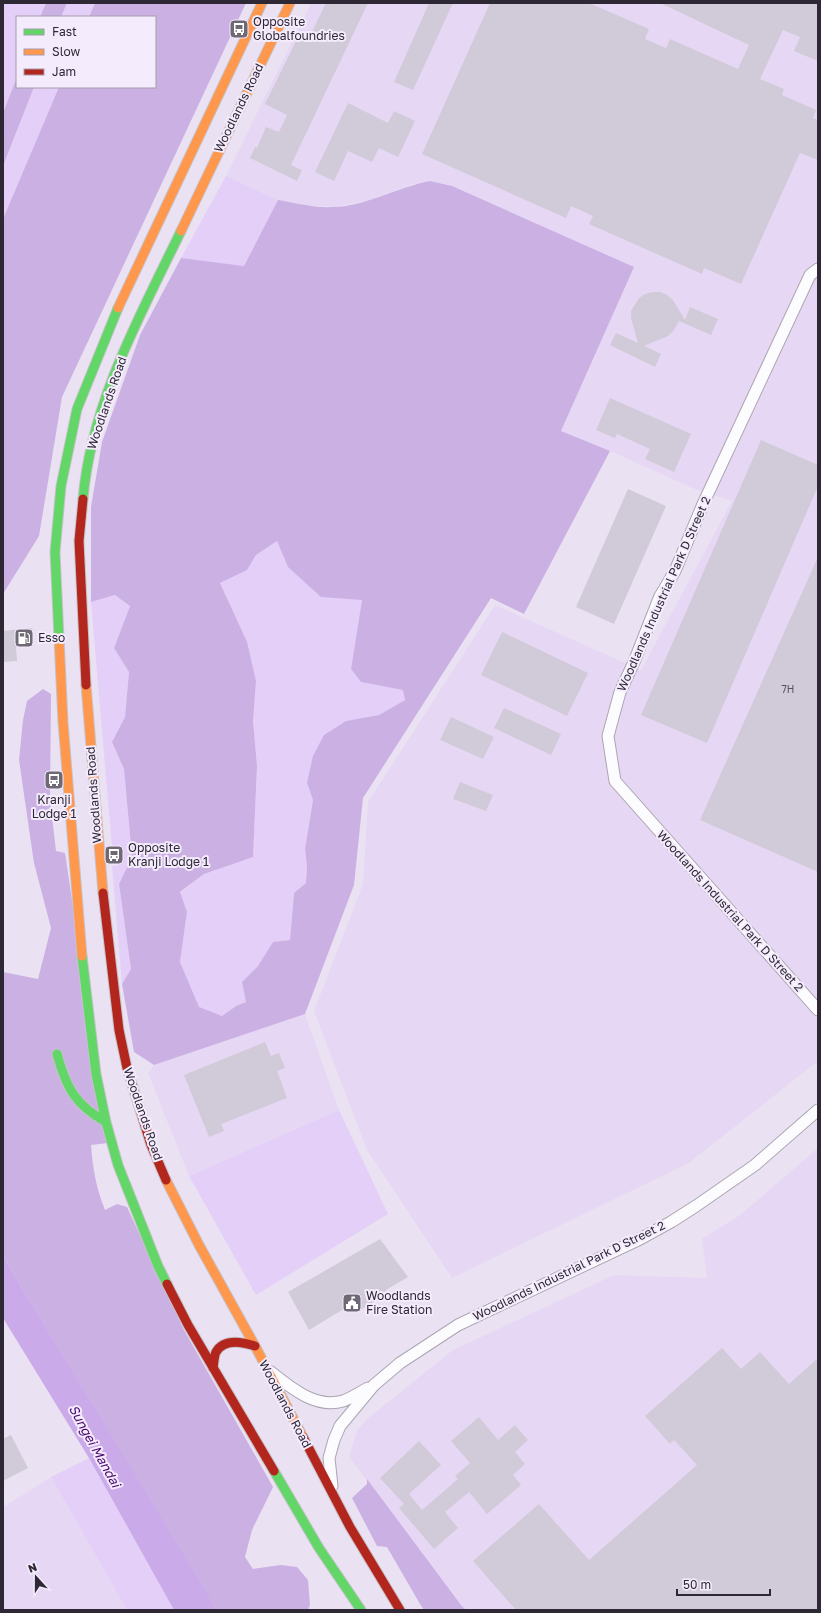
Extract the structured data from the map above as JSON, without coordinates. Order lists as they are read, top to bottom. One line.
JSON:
{"streets":{"main road":["Woodlands Road"],"street":["Woodlands Industrial Park D Street 2"]},"crossings":[["Woodlands Road","Woodlands Industrial Park D Street 2"]],"water":["Sungei Mandai"],"places":{"bus stop":["Opposite Globalfoundries","Kranji Lodge 1","Opposite Kranji Lodge 1"],"fuel station":["Esso"],"public building":["Woodlands Fire Station"]},"house_numbers":["7H"],"legend":["Fast","Slow","Jam"],"scale_bar":"50 m","north":"top"}
